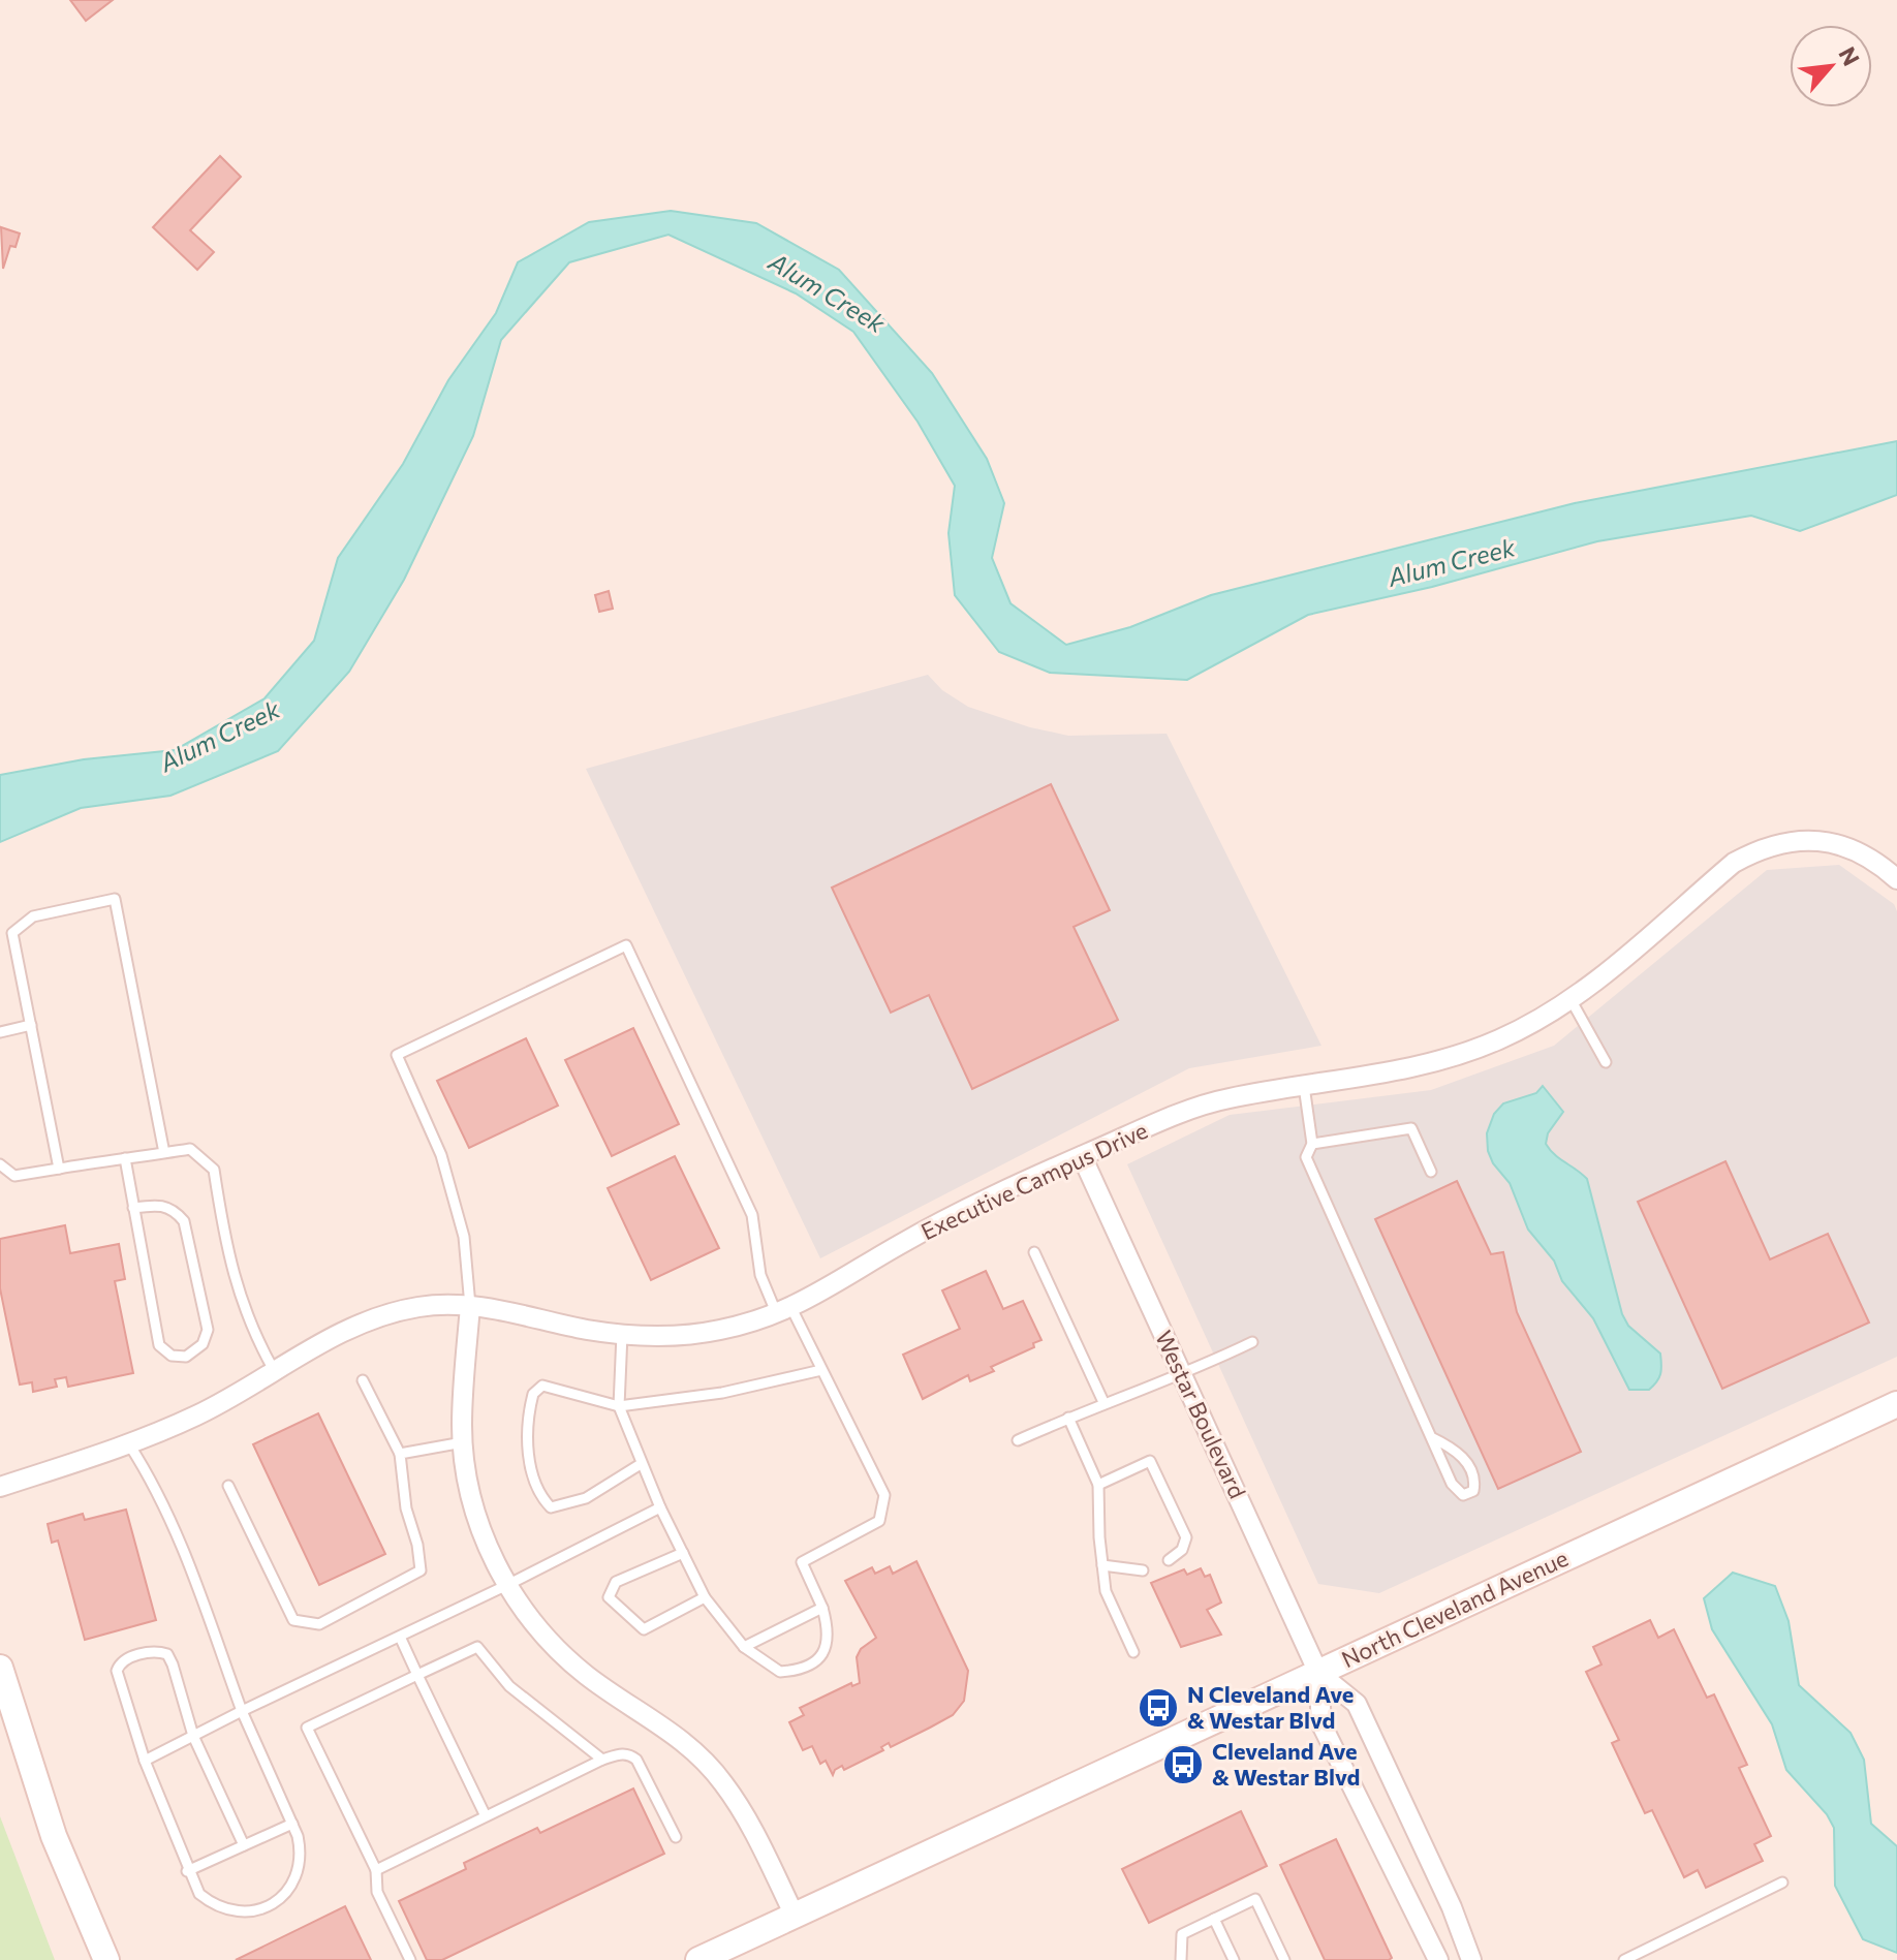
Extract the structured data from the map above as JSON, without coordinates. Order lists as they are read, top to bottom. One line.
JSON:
{"streets":{"main road":["North Cleveland Avenue"],"street":["Executive Campus Drive","Westar Boulevard"]},"crossings":[["Executive Campus Drive","Westar Boulevard"],["Westar Boulevard","North Cleveland Avenue"]],"water":["Alum Creek"],"places":{"bus stop":["N Cleveland Ave & Westar Blvd","Cleveland Ave & Westar Blvd"]},"north":"top right"}
